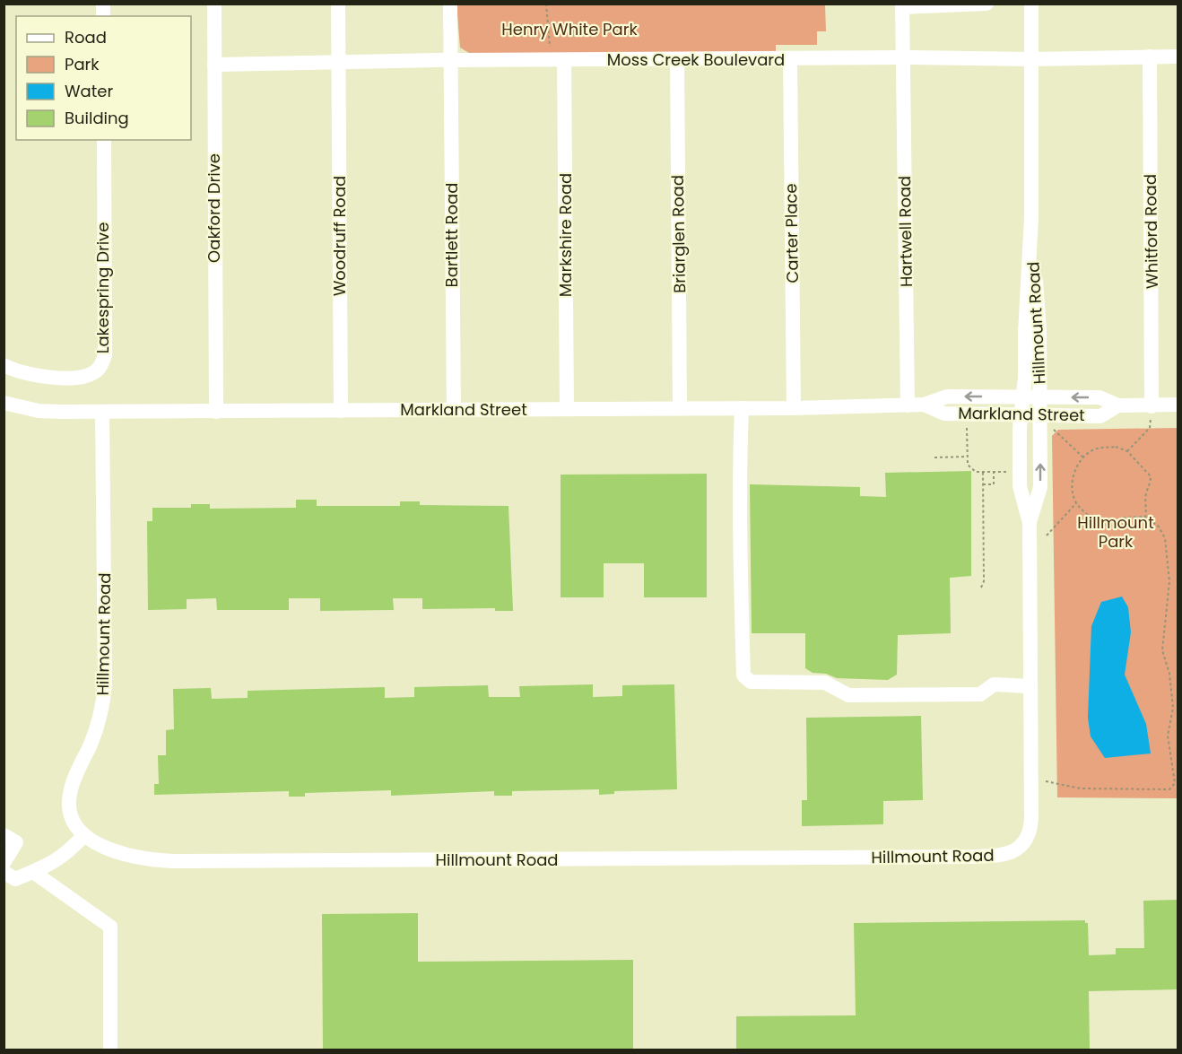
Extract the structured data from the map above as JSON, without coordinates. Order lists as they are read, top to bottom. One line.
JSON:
{"streets":{"street":["Moss Creek Boulevard","Oakford Drive","Hartwell Road","Whitford Road","Carter Place","Briarglen Road","Bartlett Road","Markshire Road","Woodruff Road","Lakespring Drive","Hillmount Road","Markland Street"]},"crossings":[["Moss Creek Boulevard","Oakford Drive"],["Moss Creek Boulevard","Hartwell Road"],["Moss Creek Boulevard","Whitford Road"],["Moss Creek Boulevard","Carter Place"],["Moss Creek Boulevard","Briarglen Road"],["Moss Creek Boulevard","Bartlett Road"],["Moss Creek Boulevard","Markshire Road"],["Moss Creek Boulevard","Woodruff Road"],["Moss Creek Boulevard","Hillmount Road"],["Oakford Drive","Markland Street"],["Hartwell Road","Markland Street"],["Whitford Road","Markland Street"],["Carter Place","Markland Street"],["Briarglen Road","Markland Street"],["Bartlett Road","Markland Street"],["Markshire Road","Markland Street"],["Woodruff Road","Markland Street"],["Hillmount Road","Markland Street"]],"parks":["Henry White Park","Hillmount Park"],"legend":["Road","Park","Water","Building"]}
